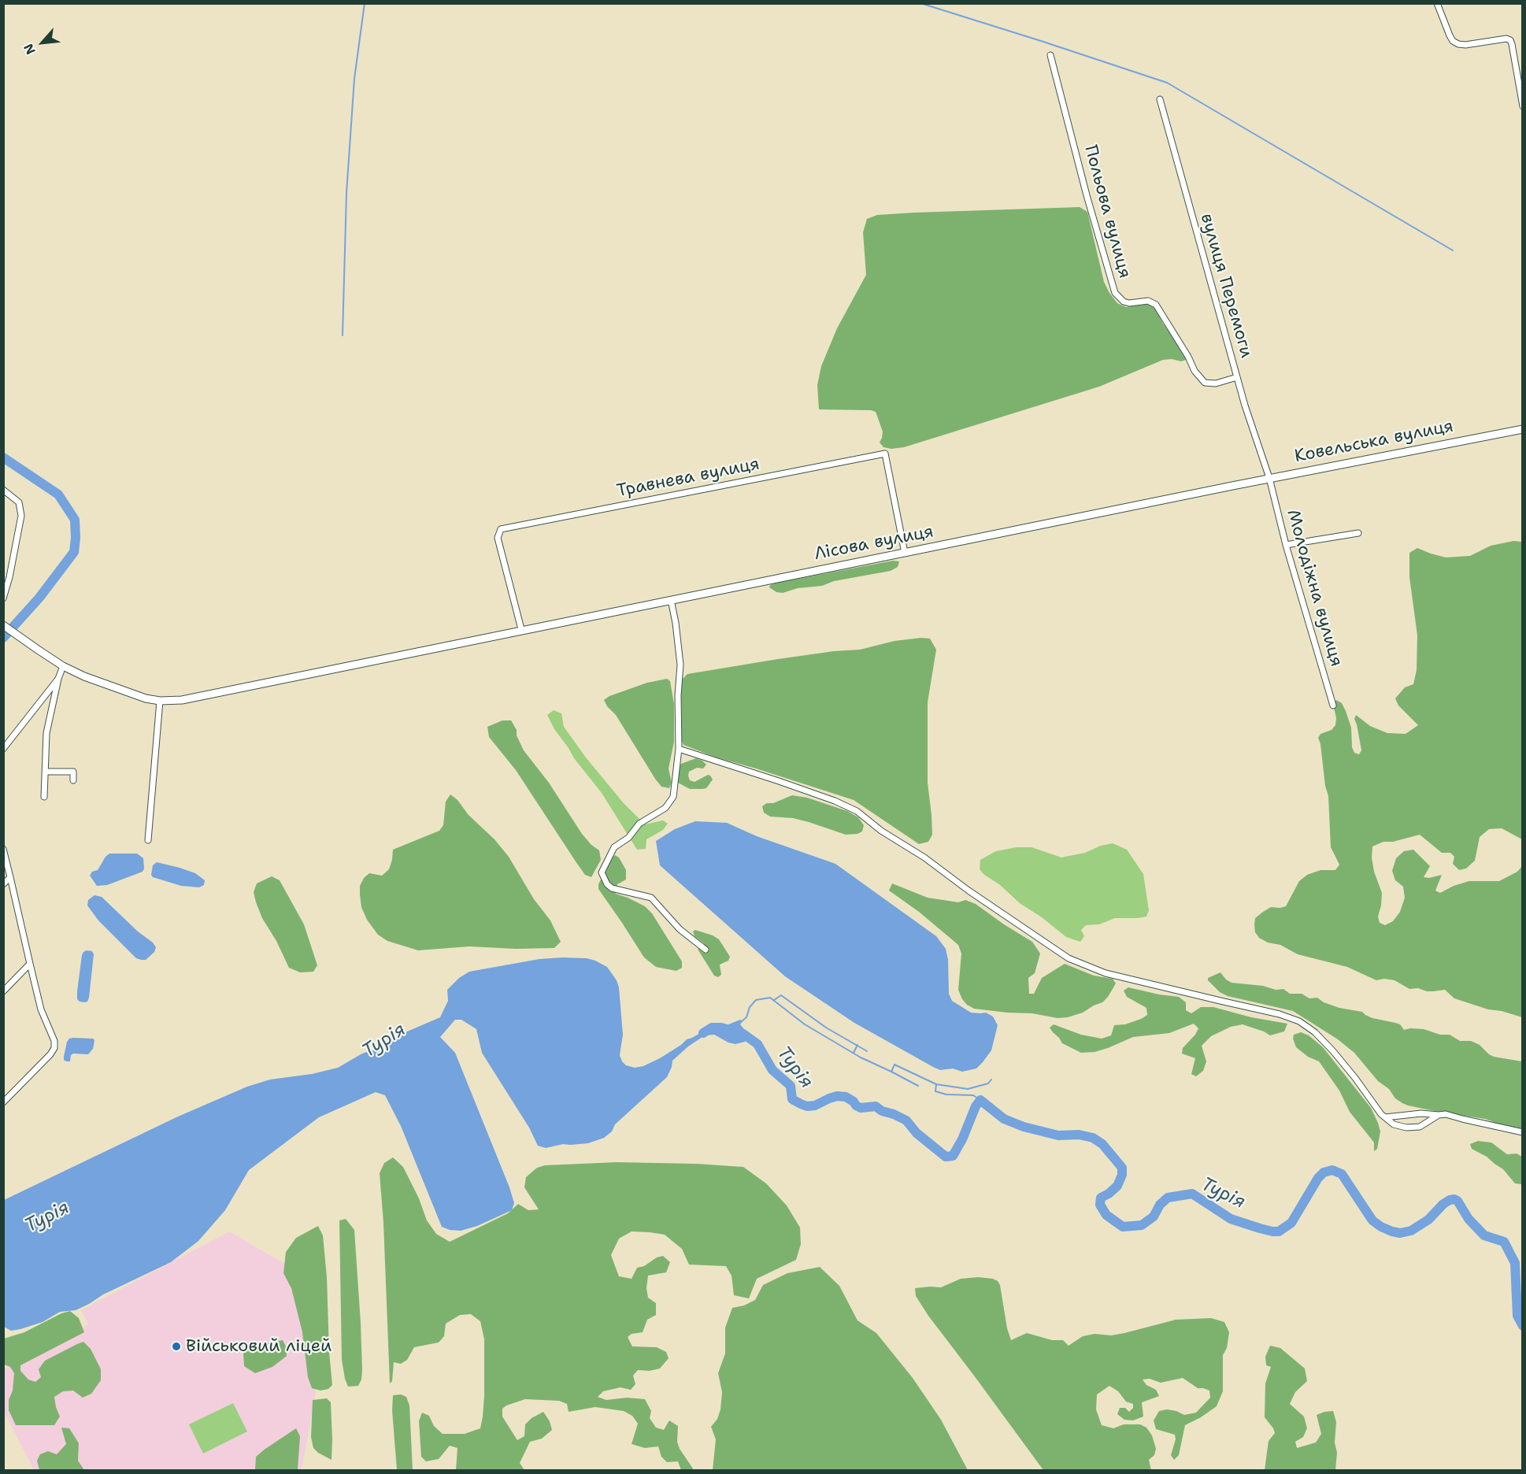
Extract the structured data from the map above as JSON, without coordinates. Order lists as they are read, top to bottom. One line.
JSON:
{"streets":{"street":["Польова вулиця","вулиця Перемоги","Ковельська вулиця","Травнева вулиця","Лісова вулиця","Молодіжна вулиця"]},"crossings":[["Польова вулиця","вулиця Перемоги"],["вулиця Перемоги","Ковельська вулиця"],["вулиця Перемоги","Молодіжна вулиця"],["Ковельська вулиця","Лісова вулиця"],["Ковельська вулиця","Молодіжна вулиця"],["Травнева вулиця","Лісова вулиця"]],"water":["Турія"],"places":["Військовий ліцей"],"north":"bottom left"}
